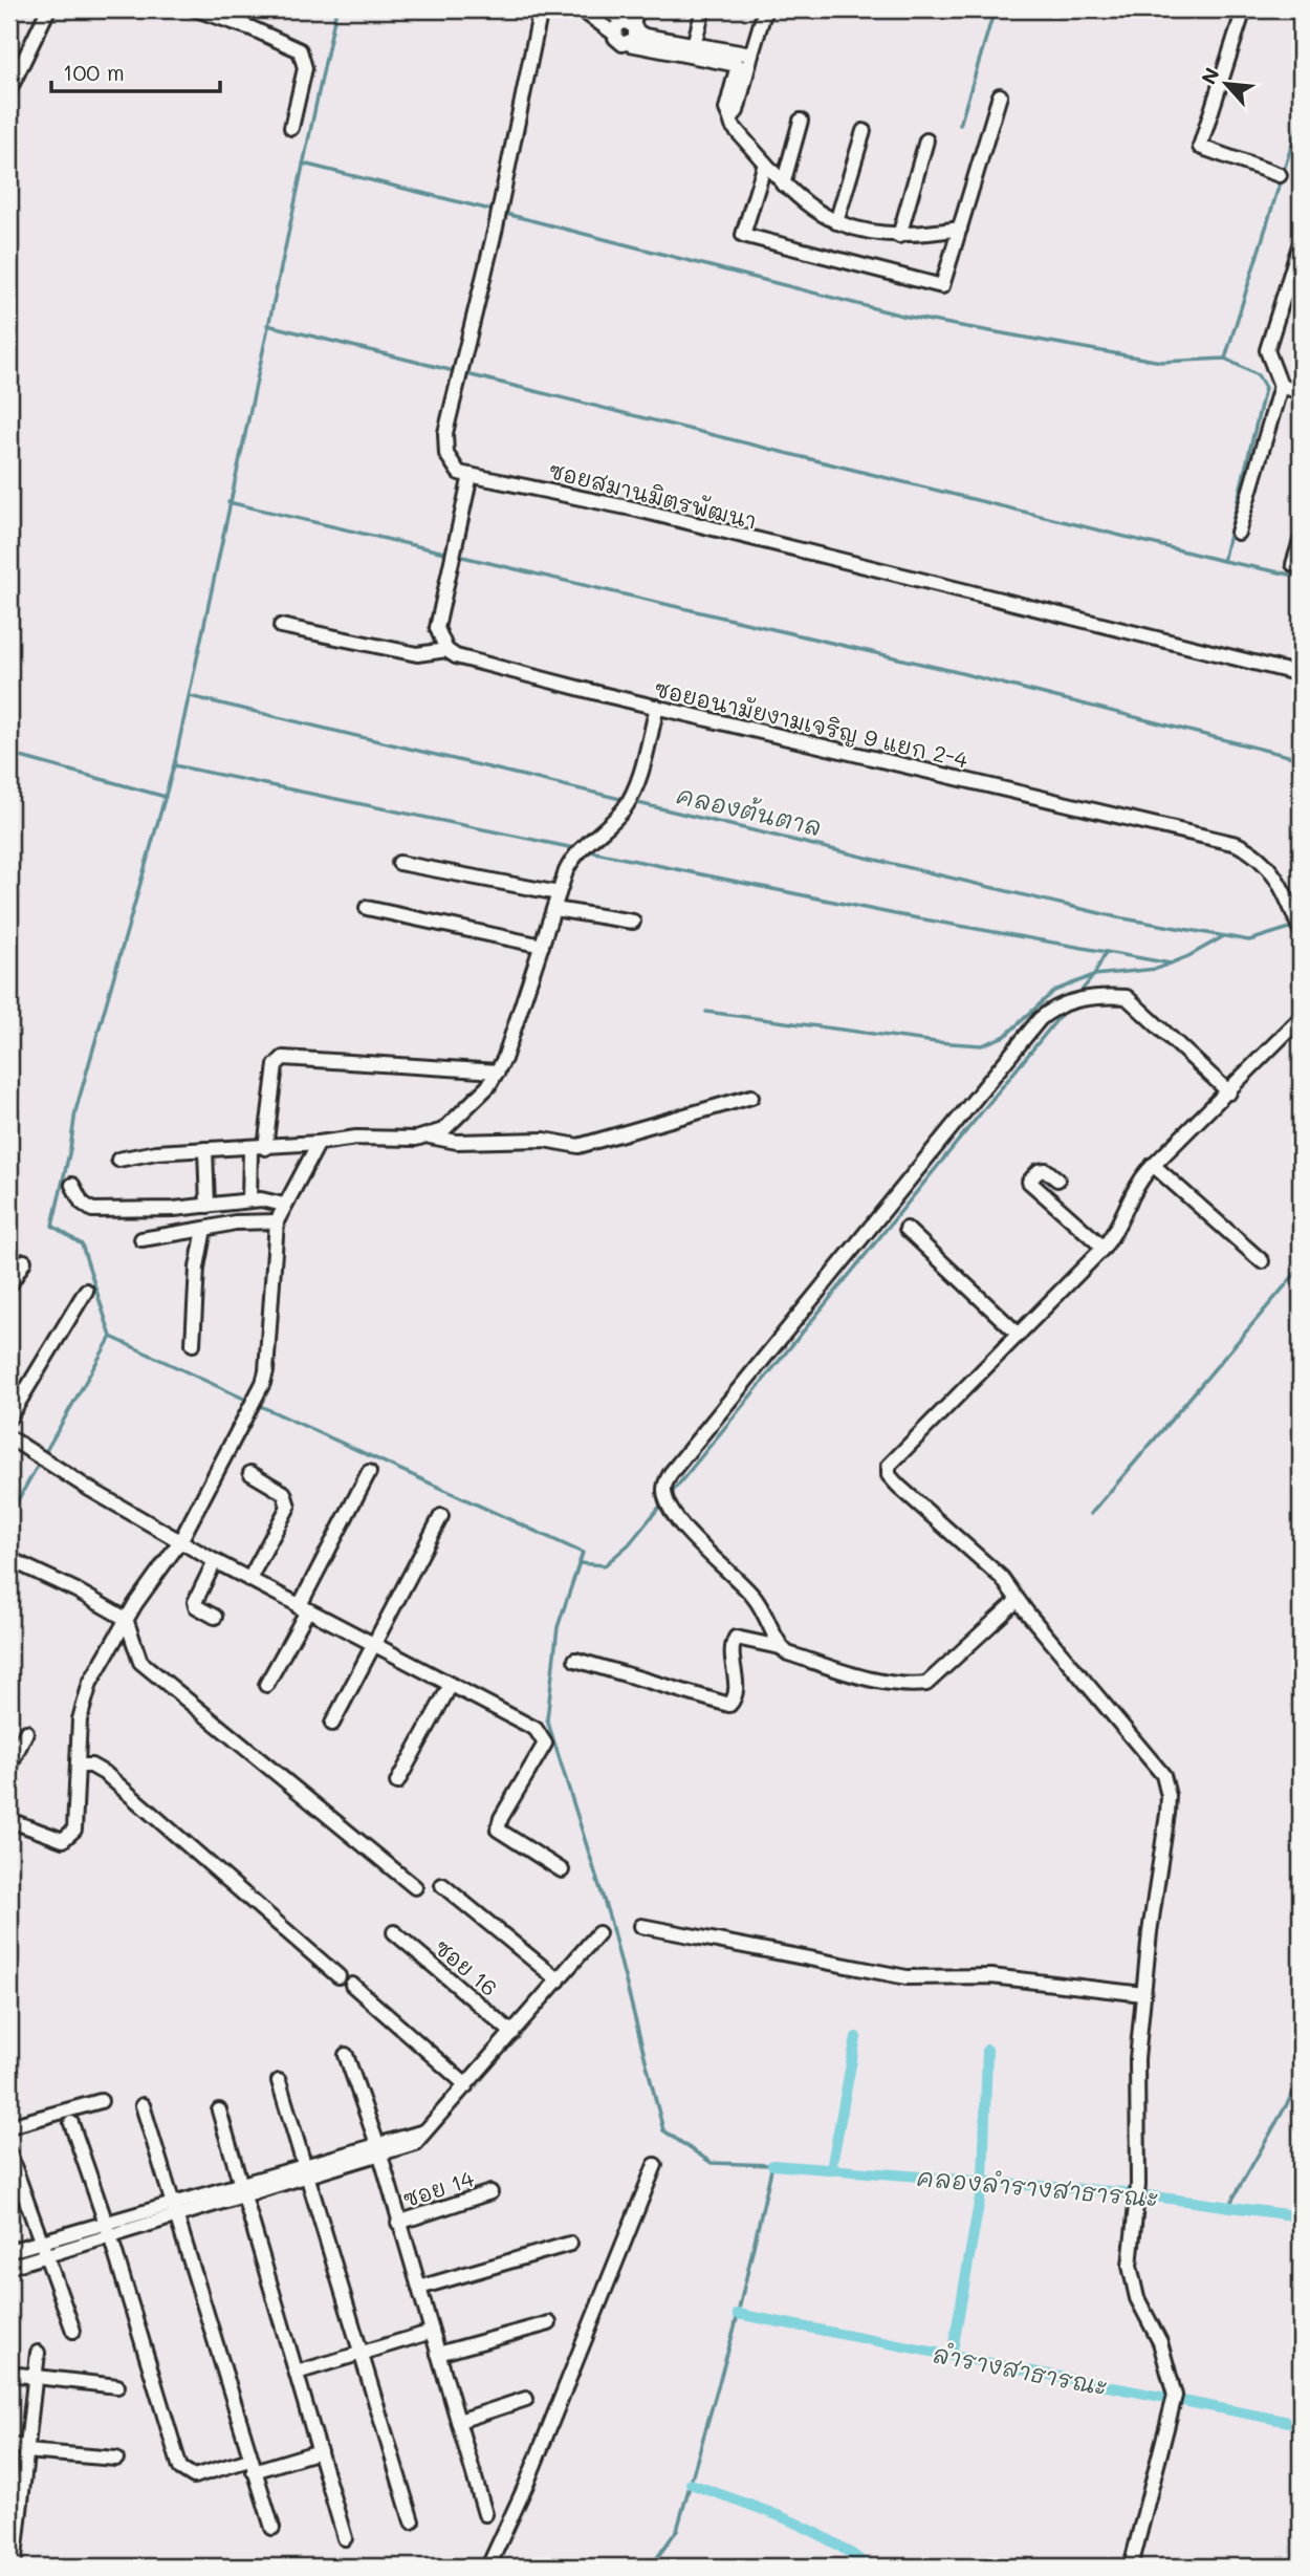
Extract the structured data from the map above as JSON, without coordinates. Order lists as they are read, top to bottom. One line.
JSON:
{"streets":{"street":["ซอยสมานมิตรพัฒนา","ซอยอนามัยงามเจริญ 9 แยก 2-4","ซอย 16","ซอย 14"]},"water":["คลองต้นตาล","คลองลำรางสาธารณะ","ลำรางสาธารณะ"],"scale_bar":"100 m","north":"top left"}
